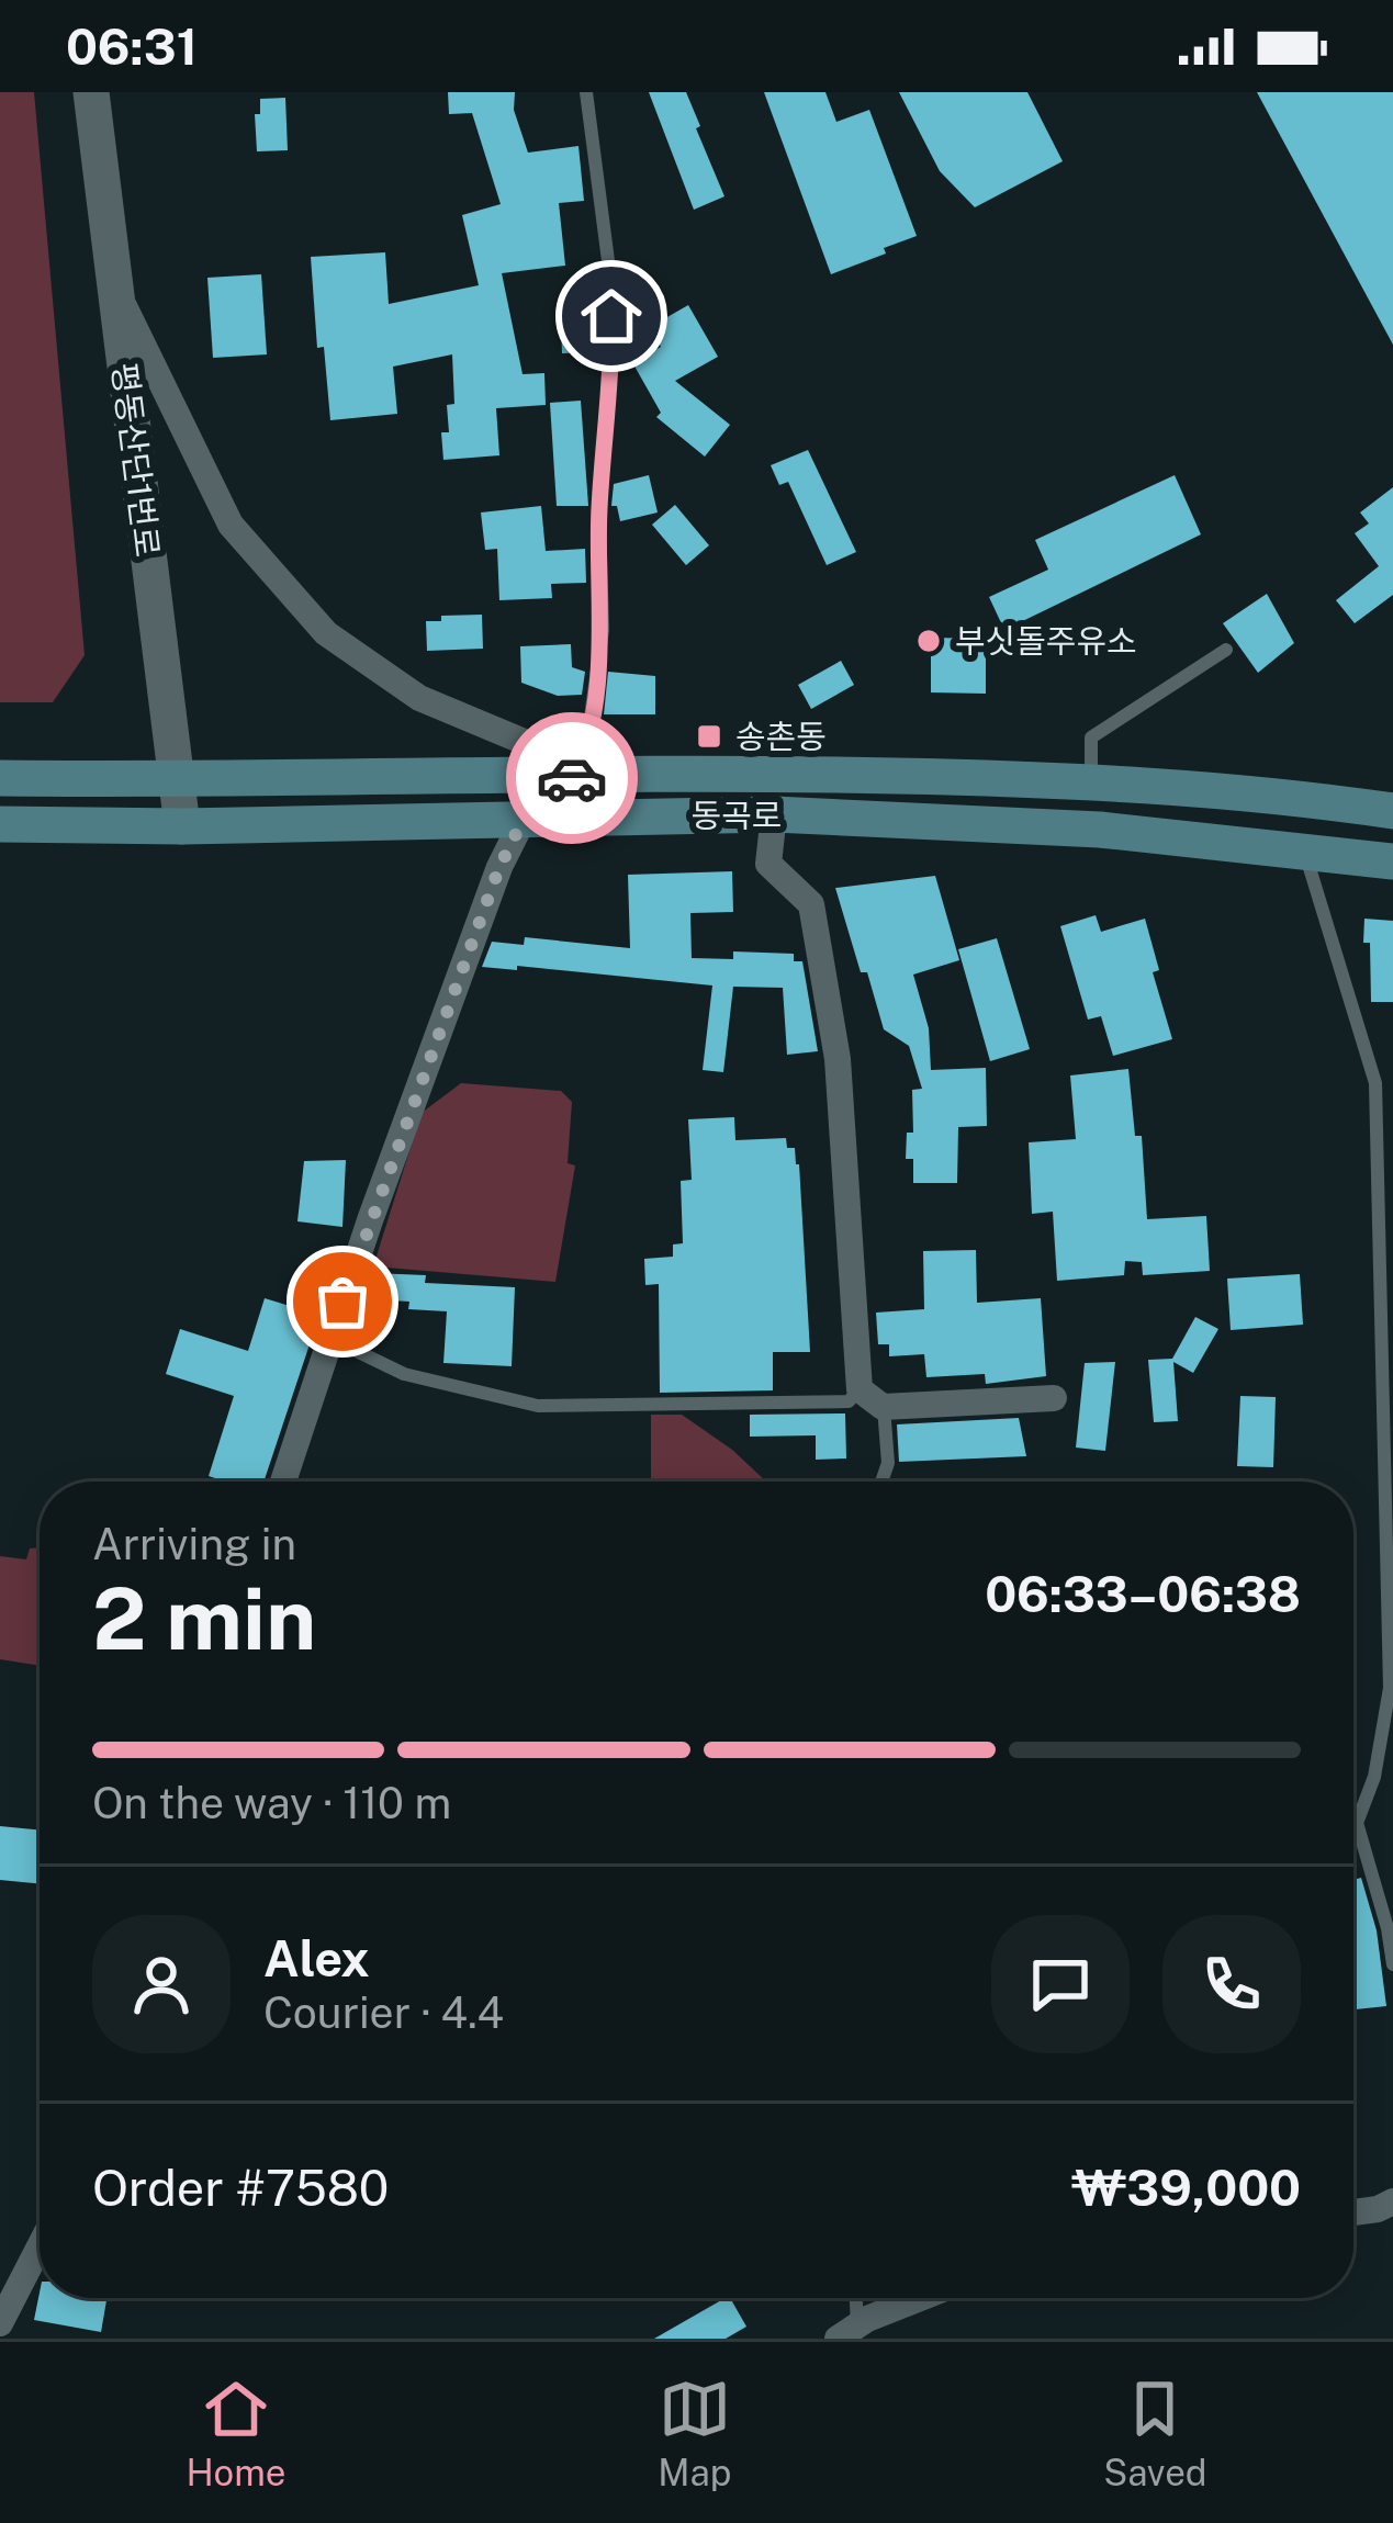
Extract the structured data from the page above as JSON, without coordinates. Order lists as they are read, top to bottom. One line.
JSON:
{"streets":{"main road":["동곡로"],"street":["평동산단1번로"]},"crossings":[["평동산단1번로","동곡로"]],"places":{"other":["부싯돌주유소"],"transit":["송촌동"]},"page":{"status":"06:31","heading":["2 min","Arriving in","06:33–06:38"],"panel":["Alex","Courier · 4.4","Order #7580","₩39,000"],"bar":"On the way · 110 m","tabs":["Home","Map","Saved"]}}
